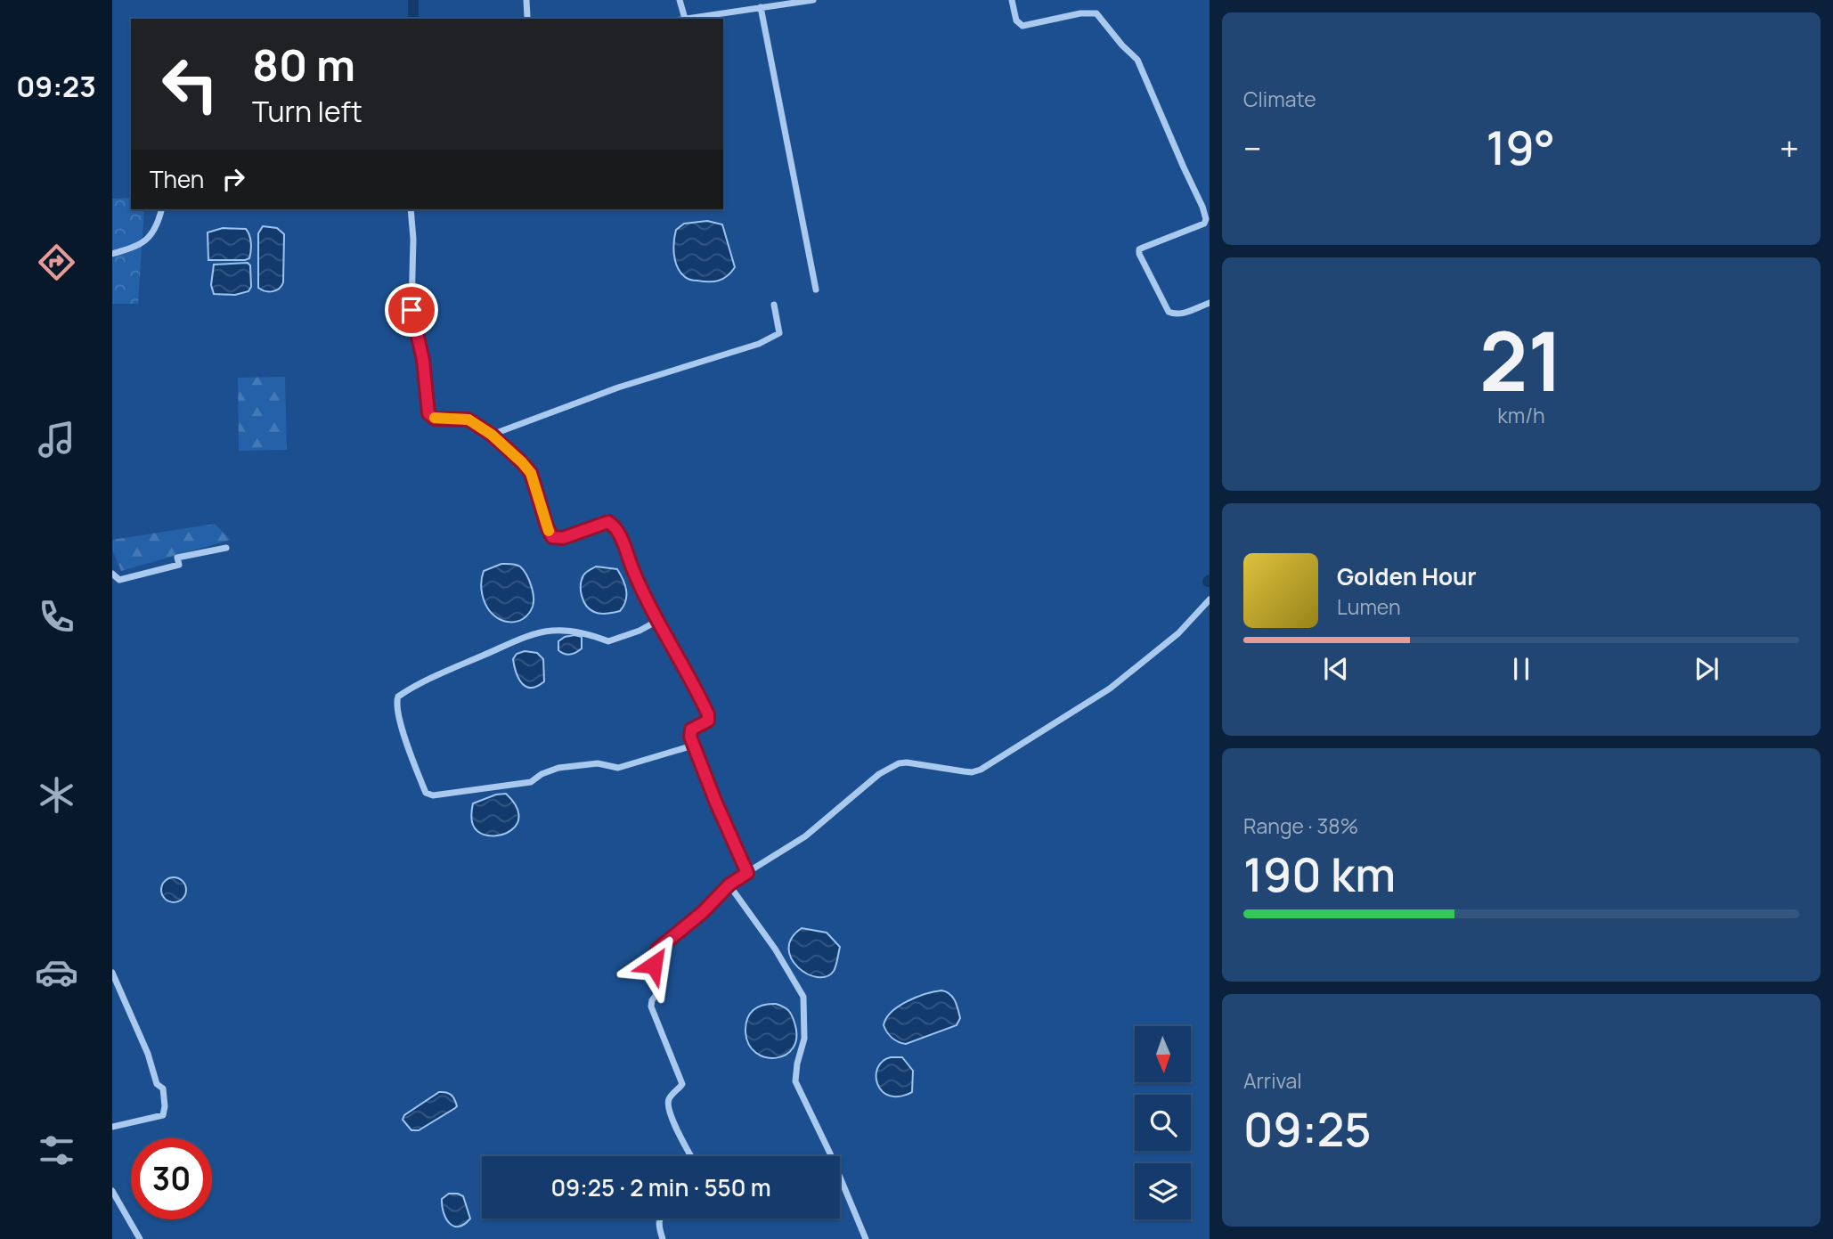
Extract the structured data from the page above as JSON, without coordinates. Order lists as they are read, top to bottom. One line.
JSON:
{"north":"bottom","page":{"tabs":"09:23","tile":["Climate",["21","km/h"],["Range · 38%","190 km"],["Arrival","09:25"]],"turn":["80 m","Turn left"],"heat":["−","19°","+"],"then":"Then","song":["Golden Hour","Lumen"],"limit":"30","trip":"09:25 · 2 min · 550 m"}}
